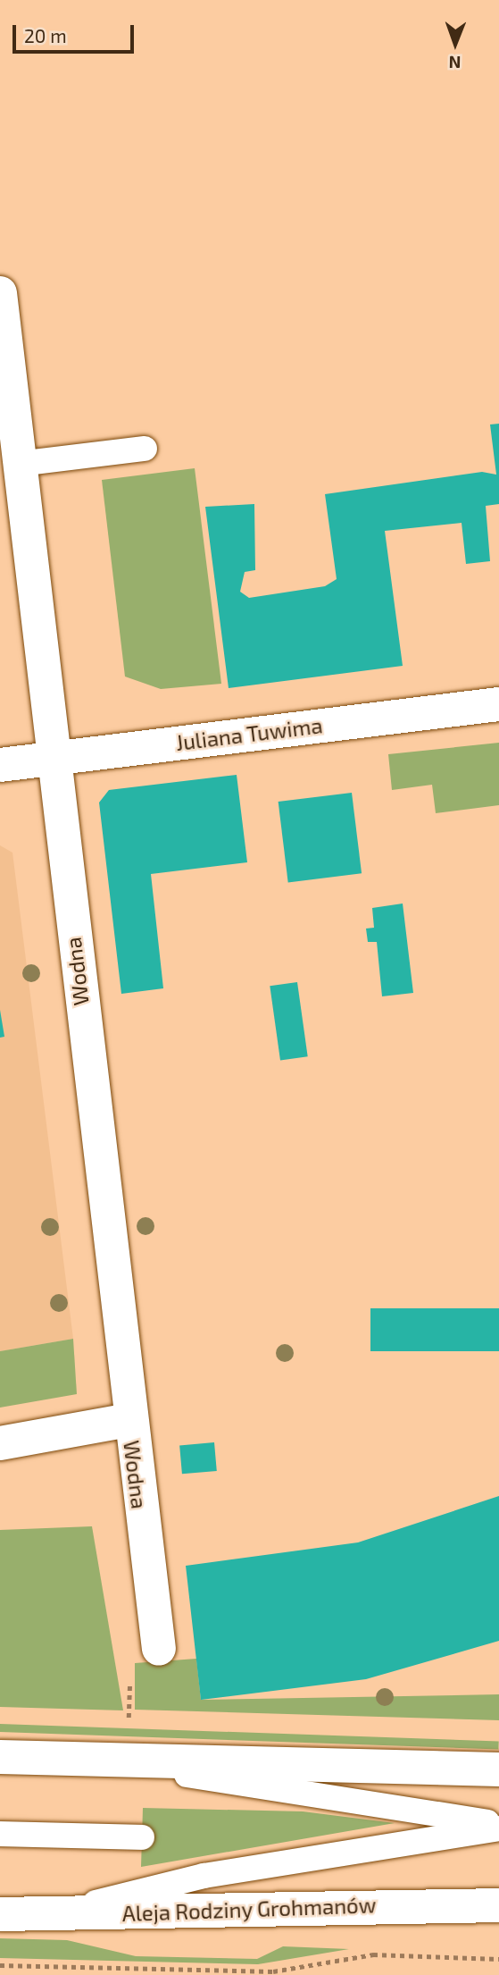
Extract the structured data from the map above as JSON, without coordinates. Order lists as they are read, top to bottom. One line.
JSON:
{"streets":{"street":["Juliana Tuwima","Wodna","Aleja Rodziny Grohmanów"]},"crossings":[["Juliana Tuwima","Wodna"]],"scale_bar":"20 m","north":"bottom"}
